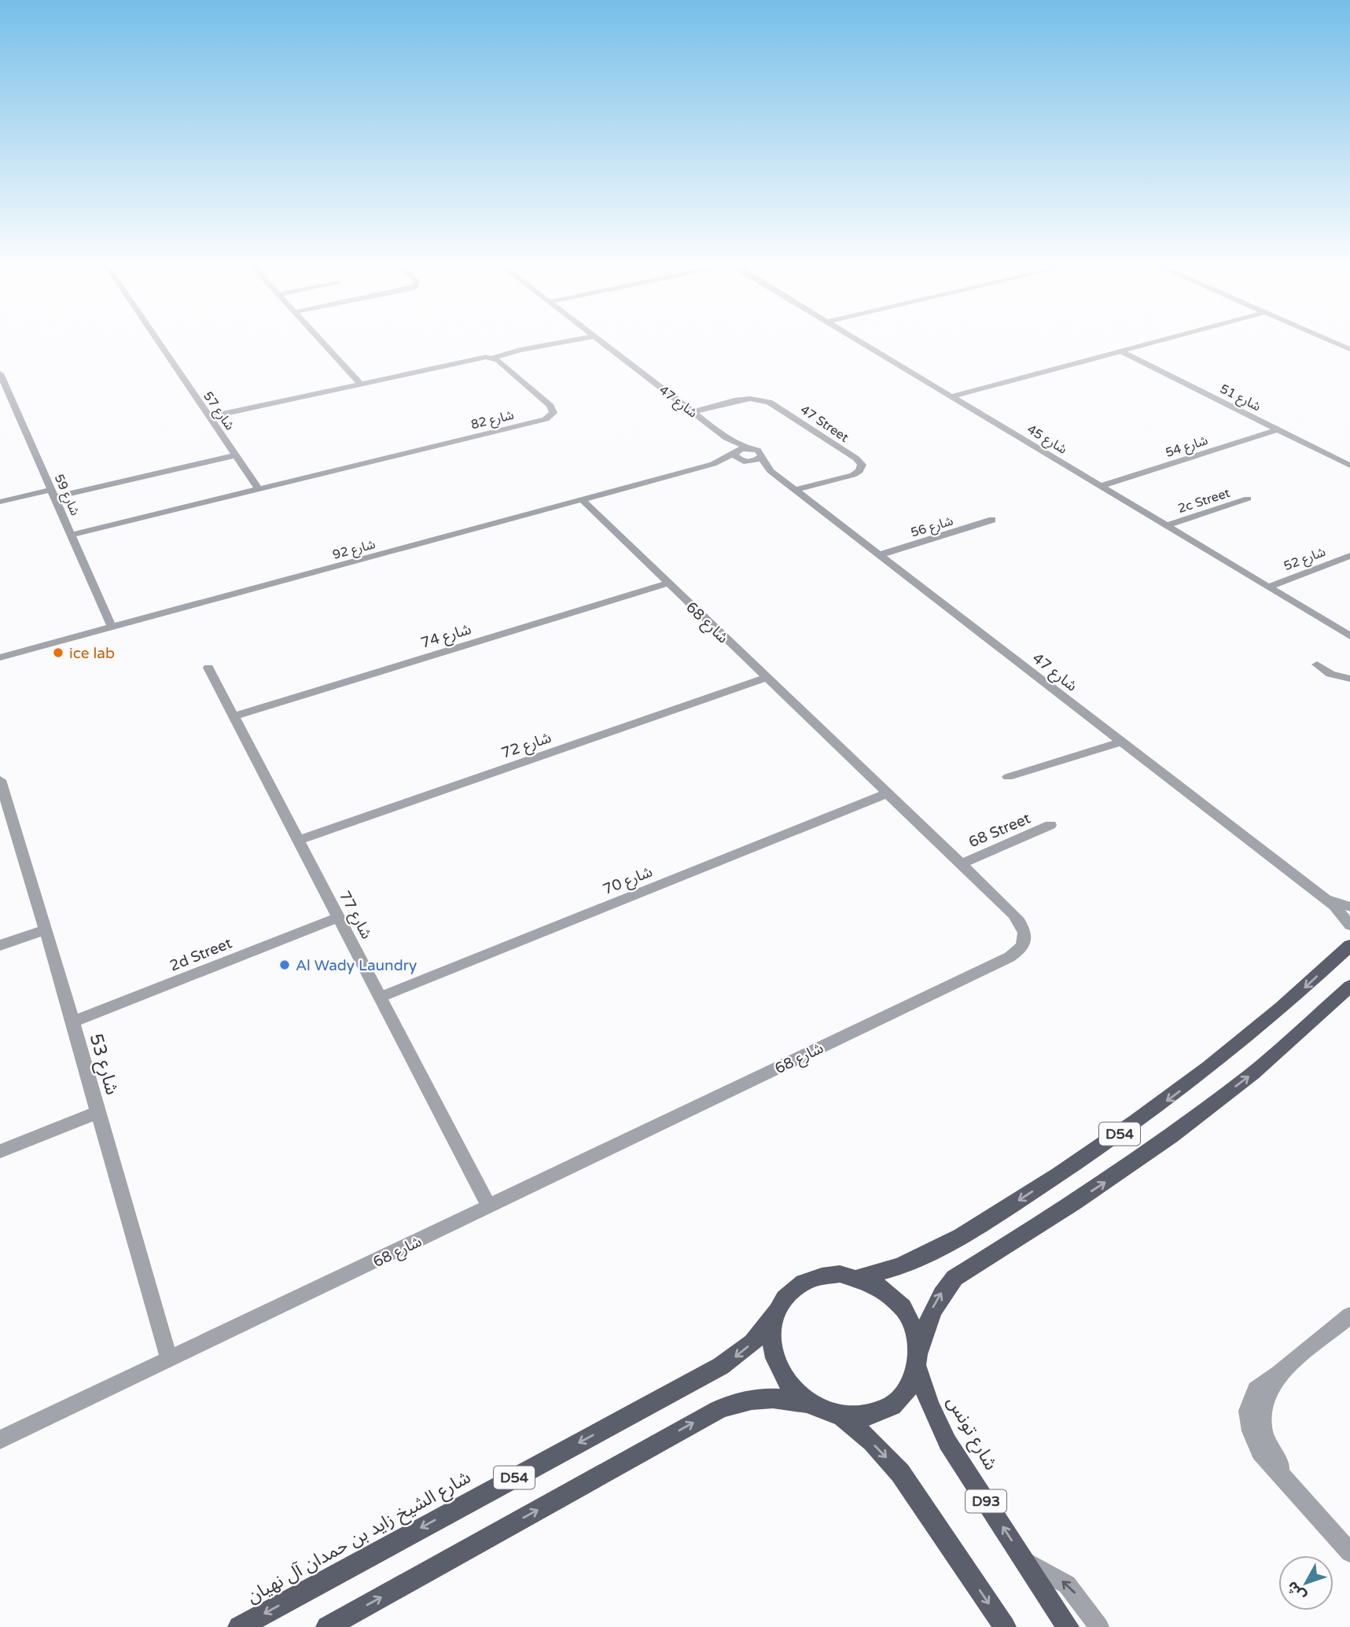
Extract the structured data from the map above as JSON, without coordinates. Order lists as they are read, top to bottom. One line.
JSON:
{"streets":{"main road":["D54","شارع تونس","D93","شارع الشيخ زايد بن حمدان آل نهيان"],"street":["شارع 51","شارع 47","شارع 57","شارع 82","47 Street","شارع 45","شارع 54","شارع 59","2c Street","شارع 56","شارع 92","شارع 52","شارع 68","شارع 74","شارع 72","68 Street","شارع 70","شارع 77","2d Street","شارع 53"]},"crossings":[["شارع 51","شارع 54"],["شارع 47","47 Street"],["شارع 47","شارع 56"],["شارع 47","شارع 92"],["شارع 57","شارع 82"],["شارع 82","شارع 59"],["شارع 45","شارع 54"],["شارع 45","2c Street"],["شارع 45","شارع 52"],["شارع 59","شارع 92"],["شارع 92","شارع 68"],["شارع 68","شارع 74"],["شارع 68","شارع 72"],["شارع 68","68 Street"],["شارع 68","شارع 70"],["شارع 68","شارع 77"],["شارع 68","شارع 53"],["شارع 74","شارع 77"],["شارع 72","شارع 77"],["شارع 70","شارع 77"],["شارع 77","2d Street"],["2d Street","شارع 53"],["D54","شارع تونس"],["D54","شارع الشيخ زايد بن حمدان آل نهيان"],["شارع تونس","شارع الشيخ زايد بن حمدان آل نهيان"]],"places":["ice lab","Al Wady Laundry"],"north":"bottom left"}
